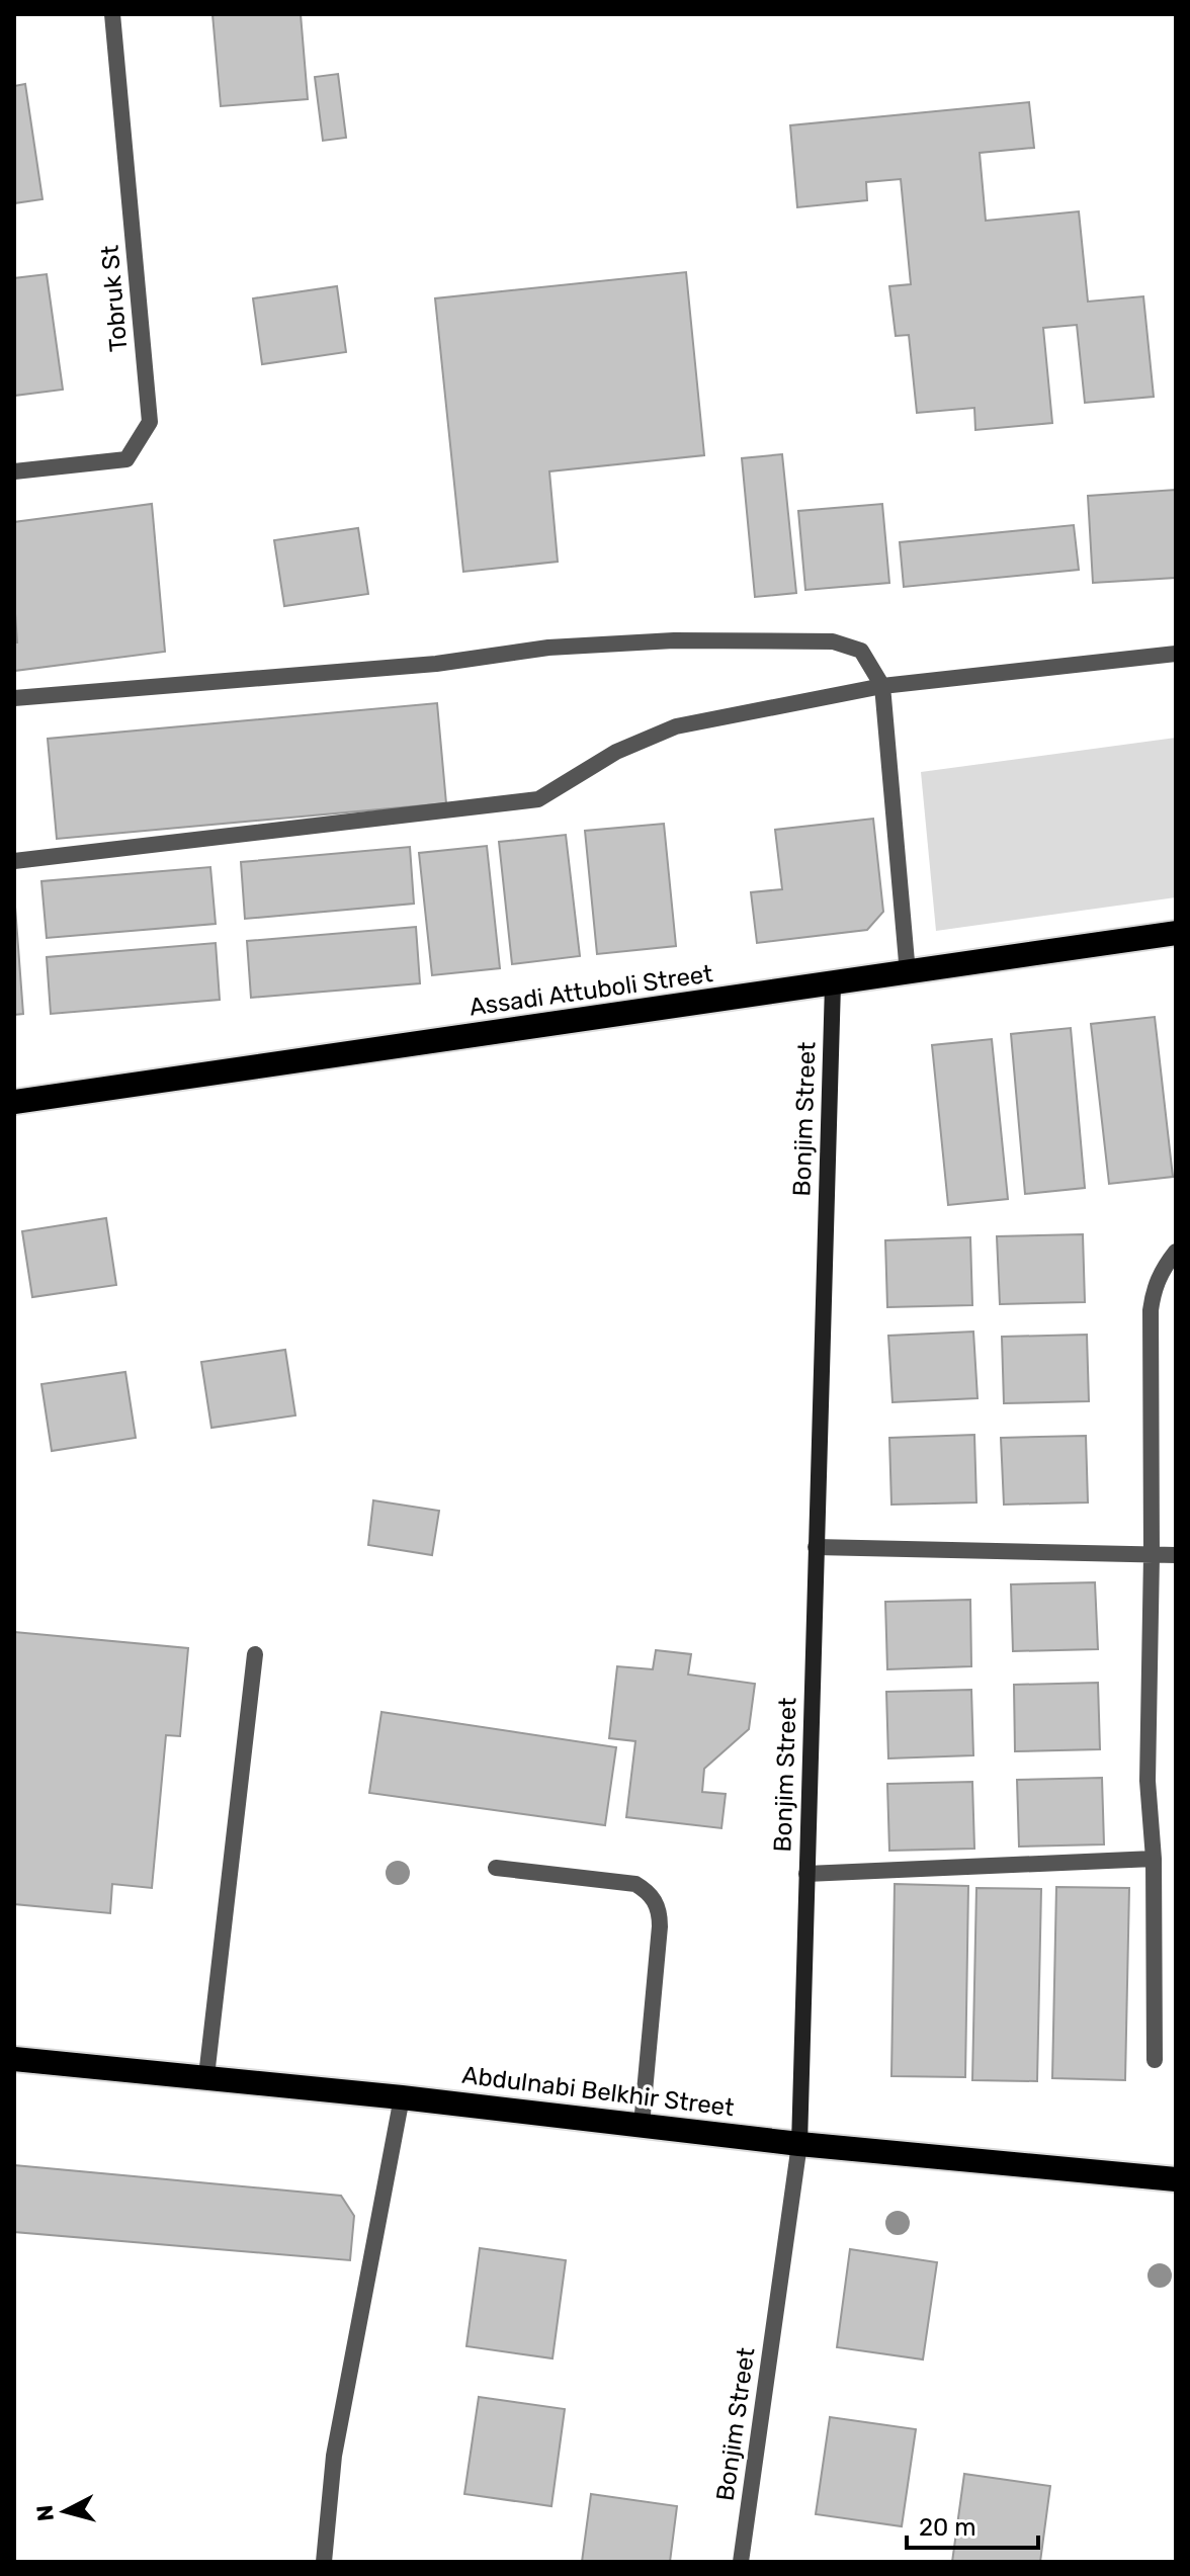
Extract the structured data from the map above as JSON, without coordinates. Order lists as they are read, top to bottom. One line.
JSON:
{"streets":{"highway":["Assadi Attuboli Street","Abdulnabi Belkhir Street"],"main road":["Bonjim Street"],"street":["Tobruk St"]},"crossings":[["Assadi Attuboli Street","Bonjim Street"],["Bonjim Street","Abdulnabi Belkhir Street"]],"scale_bar":"20 m","north":"left"}
